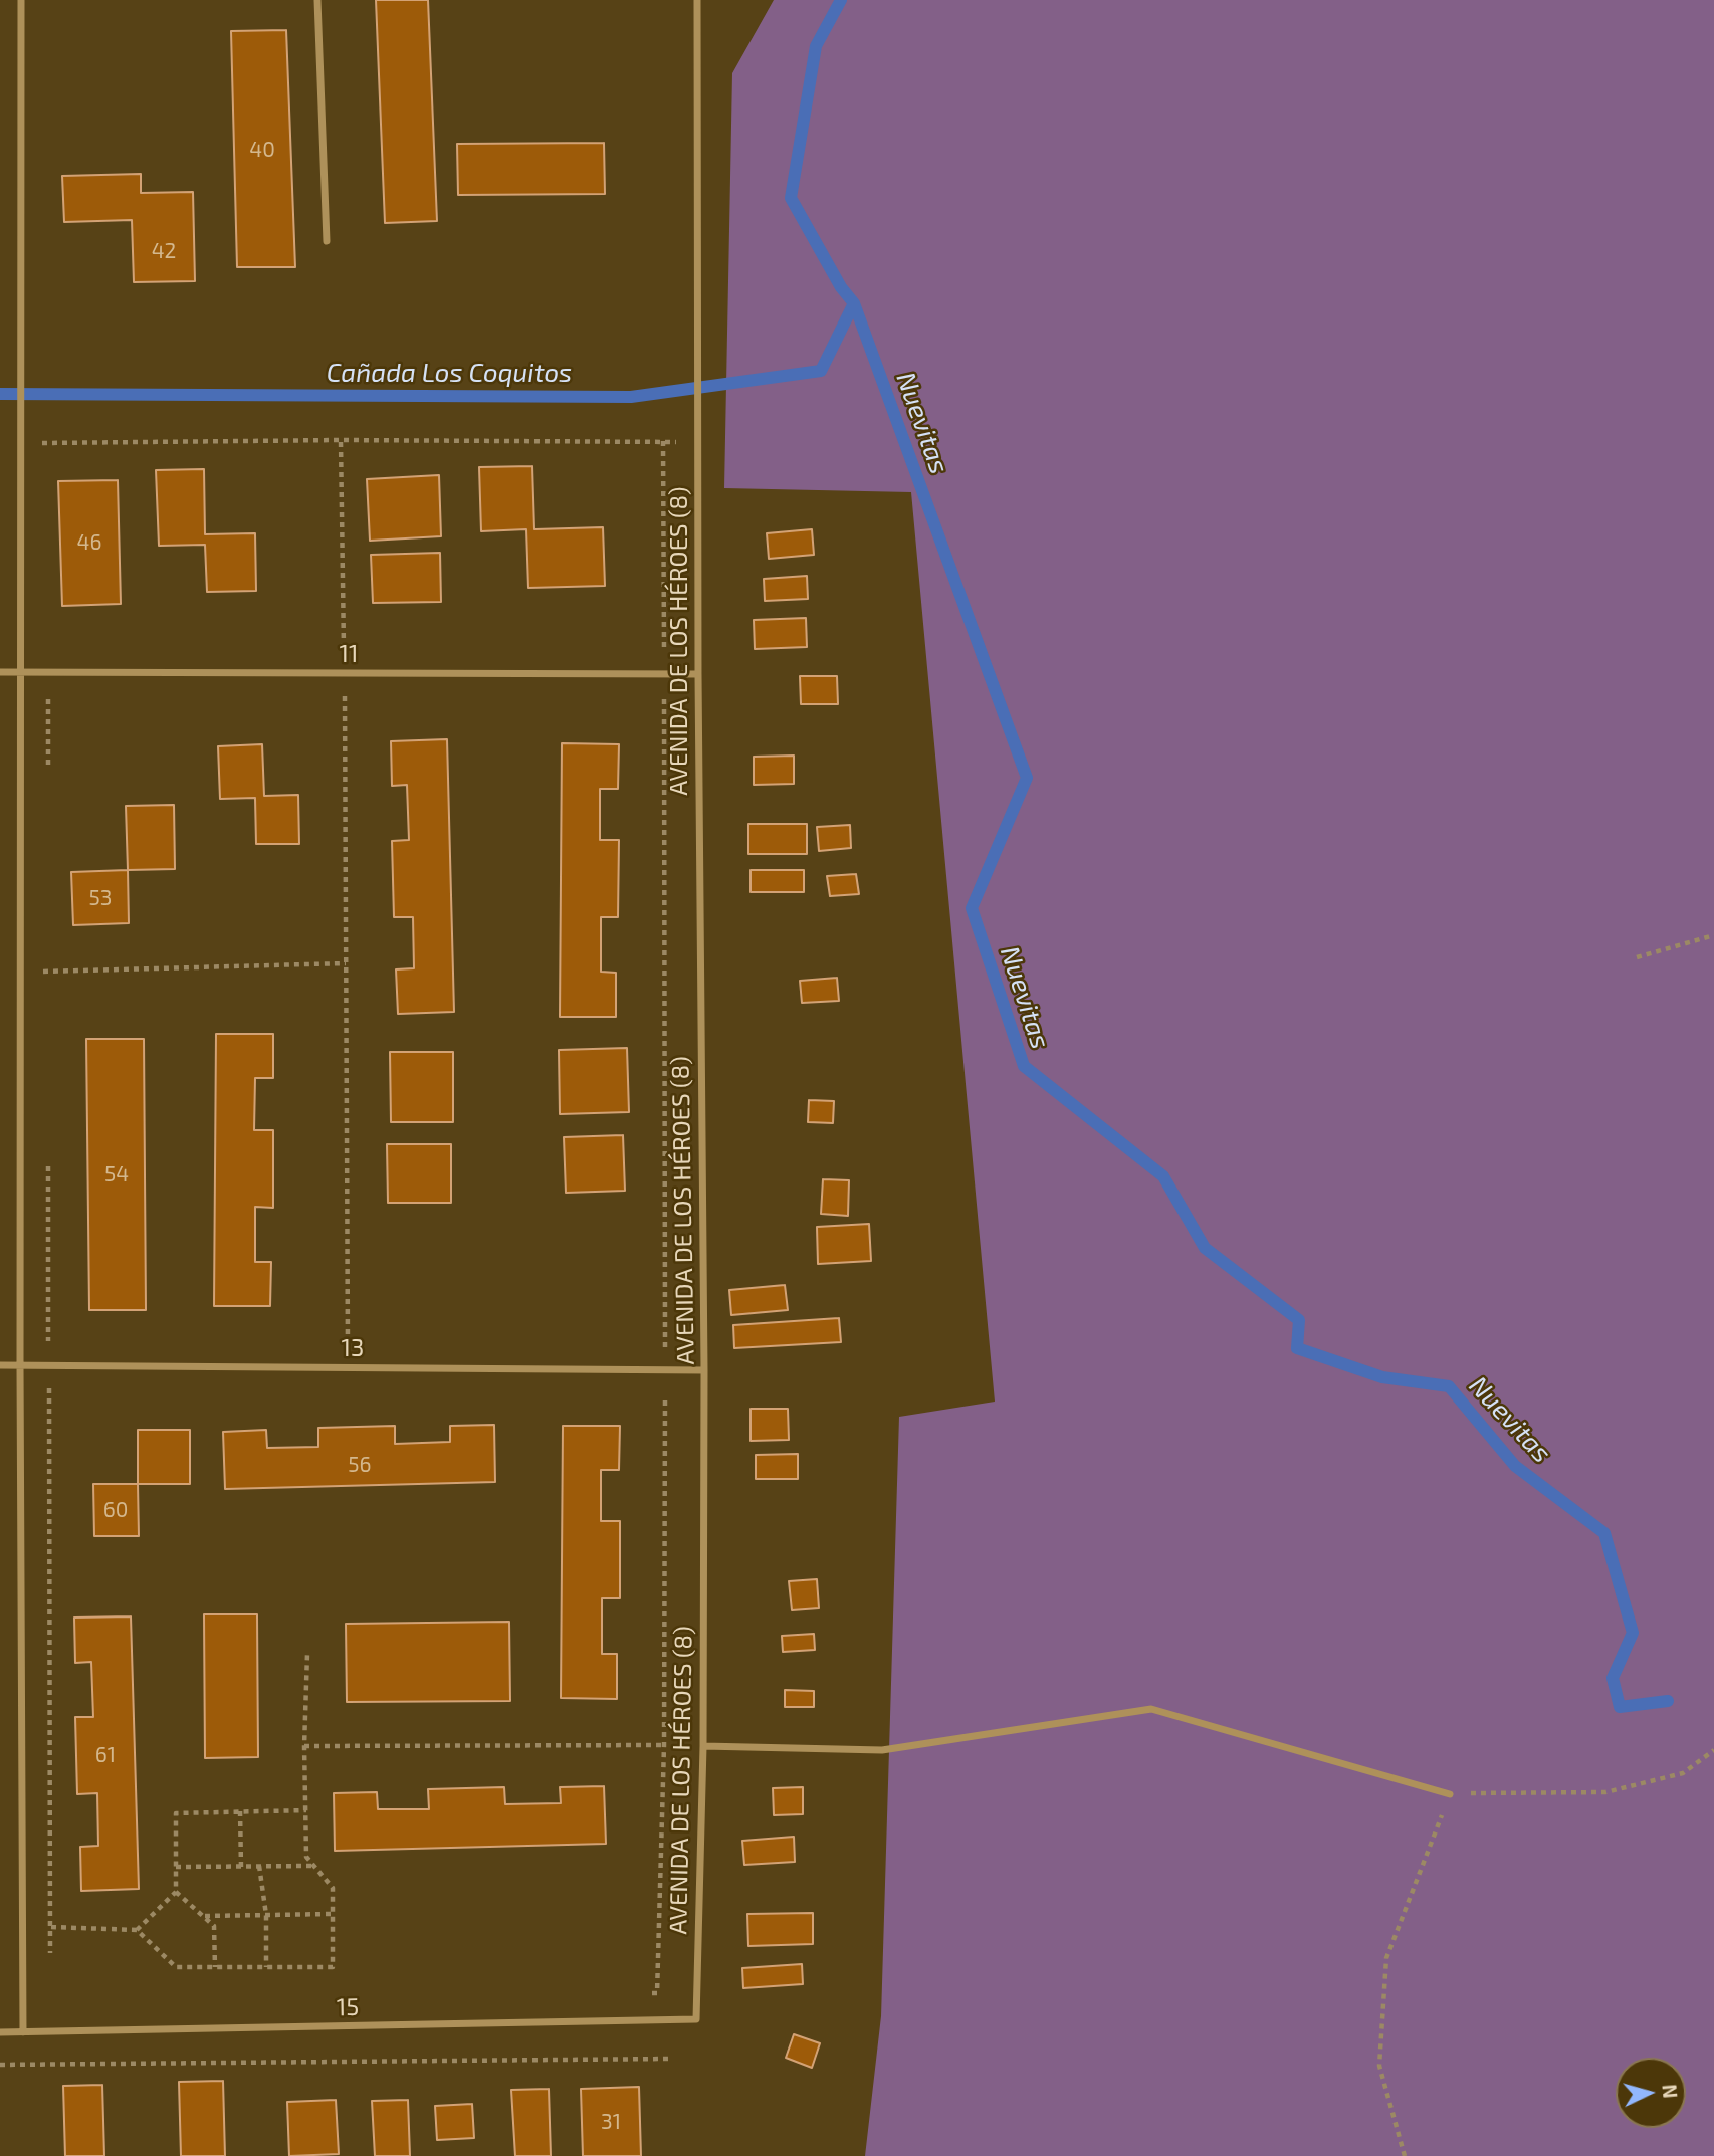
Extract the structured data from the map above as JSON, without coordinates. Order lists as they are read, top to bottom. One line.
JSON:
{"streets":{"street":["AVENIDA DE LOS HÉROES (8)","11","13","15"]},"crossings":[["AVENIDA DE LOS HÉROES (8)","11"],["AVENIDA DE LOS HÉROES (8)","13"],["AVENIDA DE LOS HÉROES (8)","15"]],"water":["Cañada Los Coquitos","Nuevitas"],"house_numbers":["40","42","46","53","54","56","60","61","31"],"north":"right"}
